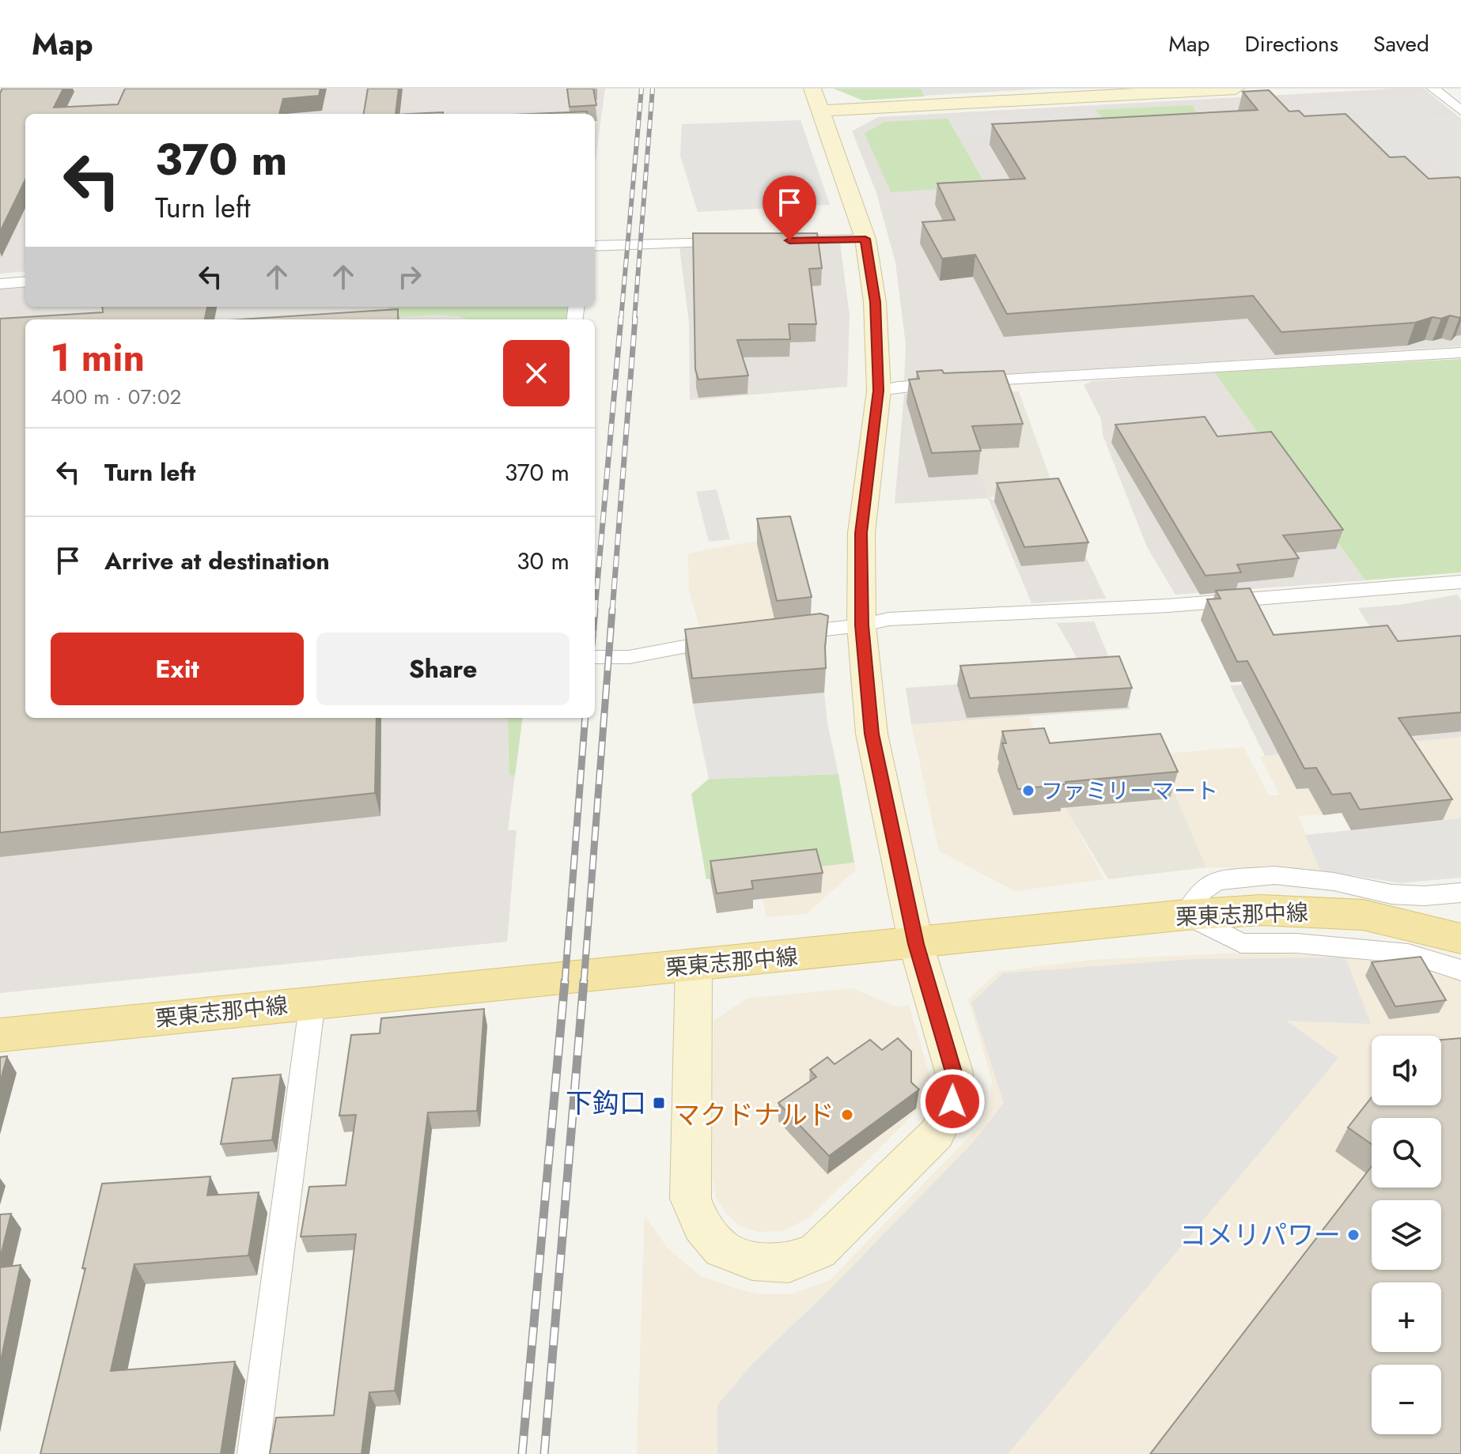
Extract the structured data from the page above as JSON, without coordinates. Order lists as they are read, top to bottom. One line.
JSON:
{"streets":{"main road":["栗東志那中線"]},"places":{"other":["ファミリーマート","マクドナルド","コメリパワー"],"transit":["下鈎口"]},"page":{"header":"Map","nav":["Map","Directions","Saved"],"turn":["370 m","Turn left"],"heading":["1 min","400 m · 07:02"],"list":[{"name":"Turn left","value":"370 m"},{"name":"Arrive at destination","value":"30 m"}],"buttons":["Exit","Share"],"map_buttons":["+","−"]}}
